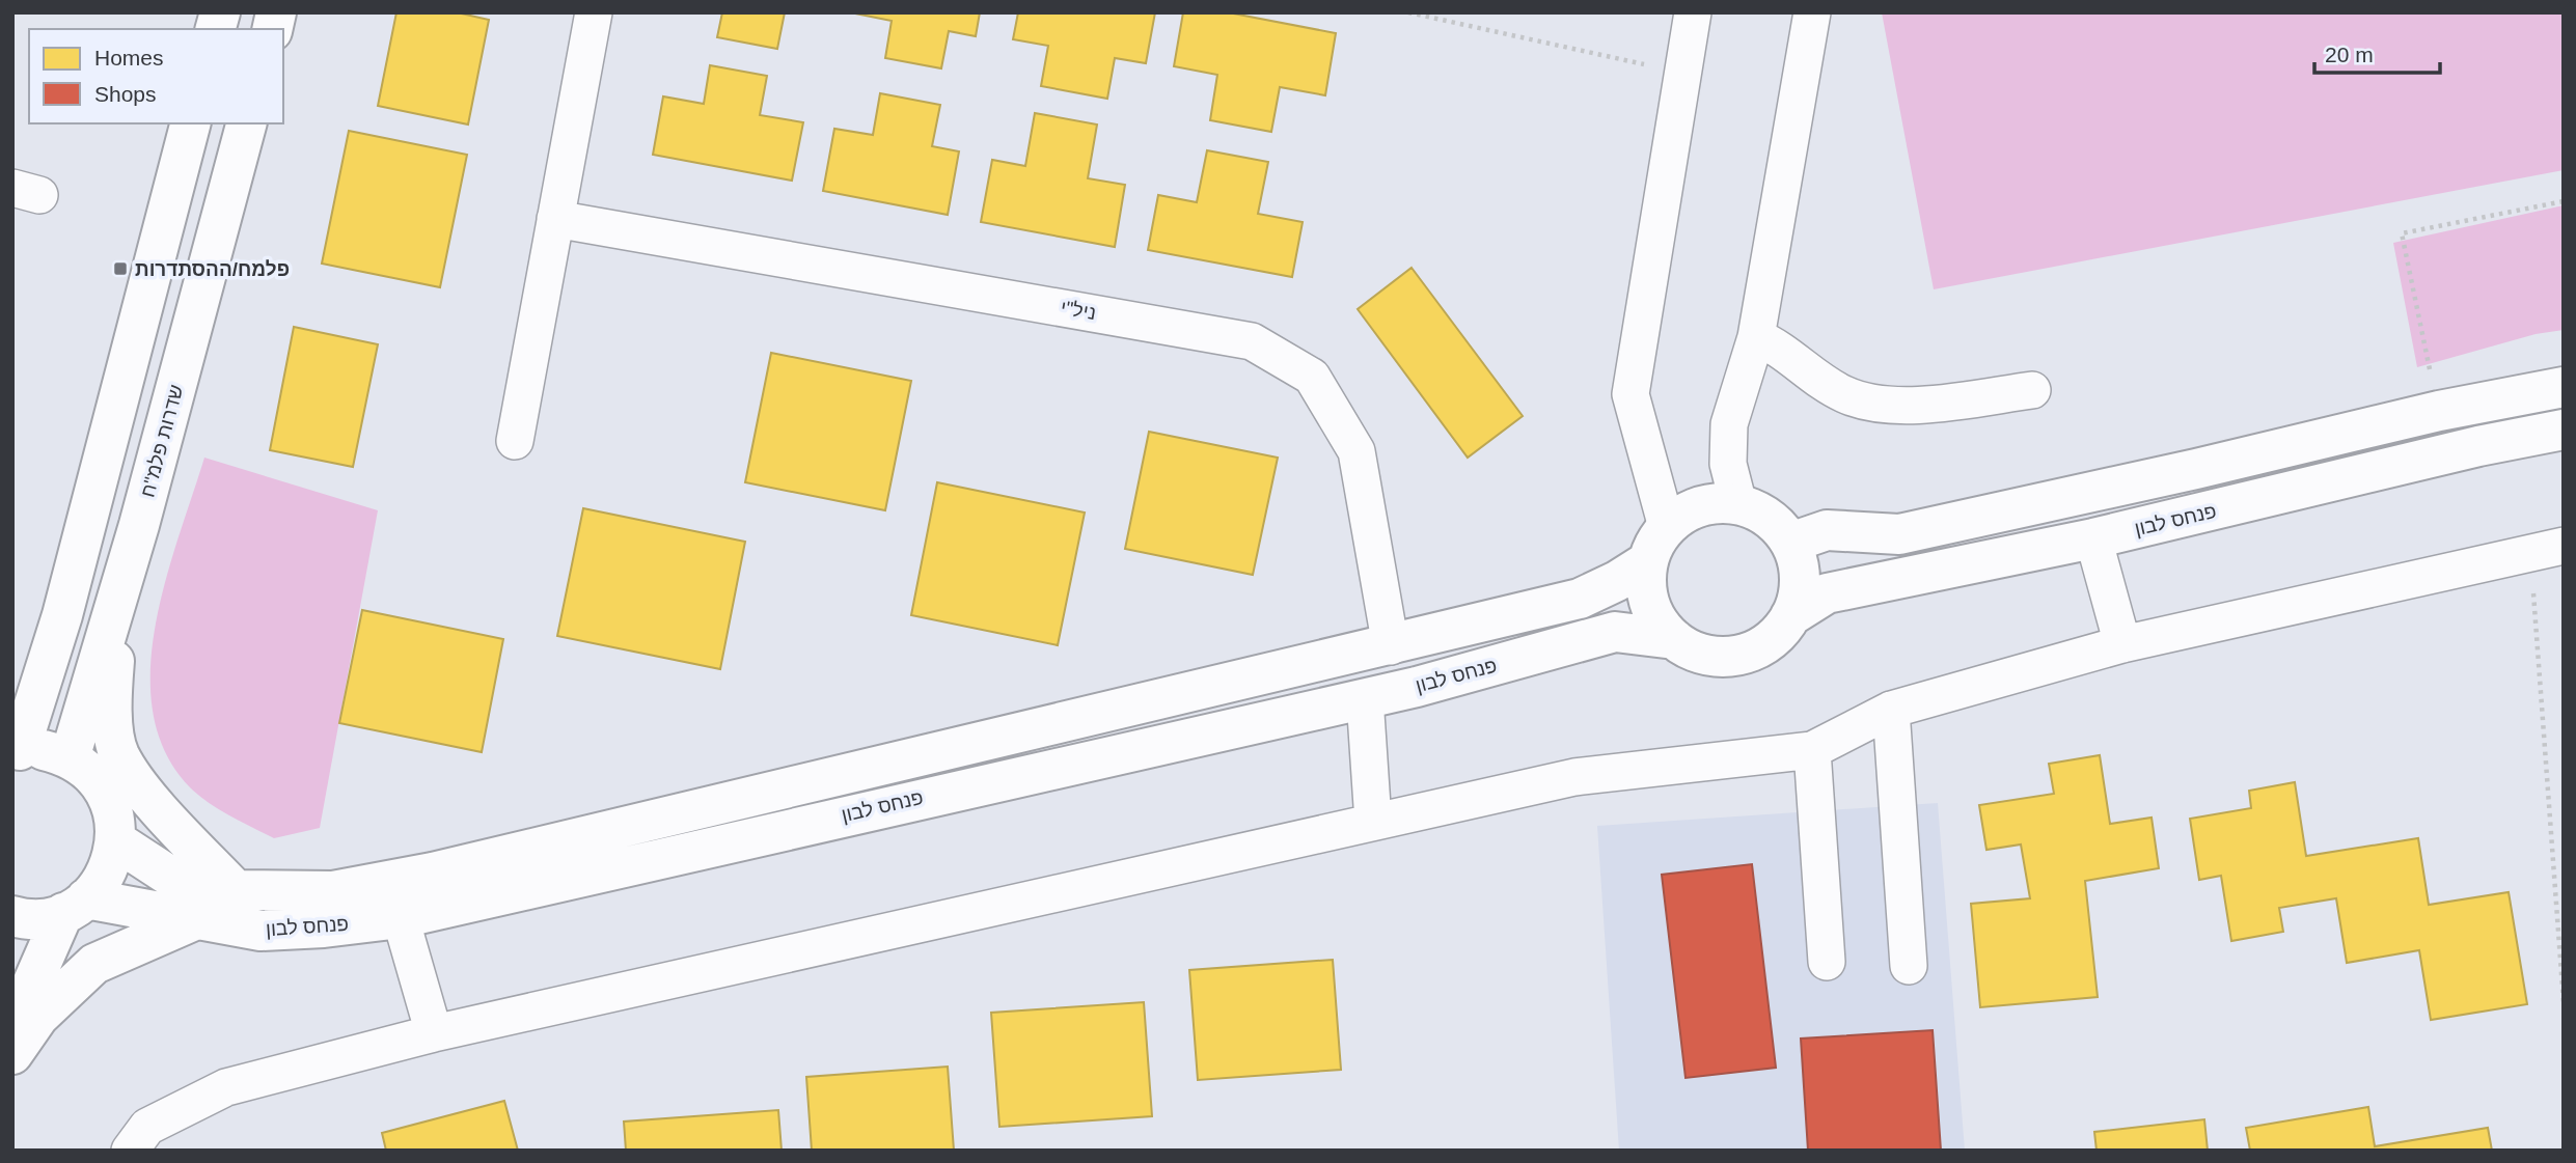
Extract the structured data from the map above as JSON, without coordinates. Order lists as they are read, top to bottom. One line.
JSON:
{"streets":{"street":["ניל\"י","שדרות פלמ\"ח","פנחס לבון"]},"crossings":[["ניל\"י","פנחס לבון"]],"places":{"transit":["פלמח/ההסתדרות"]},"legend":["Homes","Shops"],"scale_bar":"20 m"}
